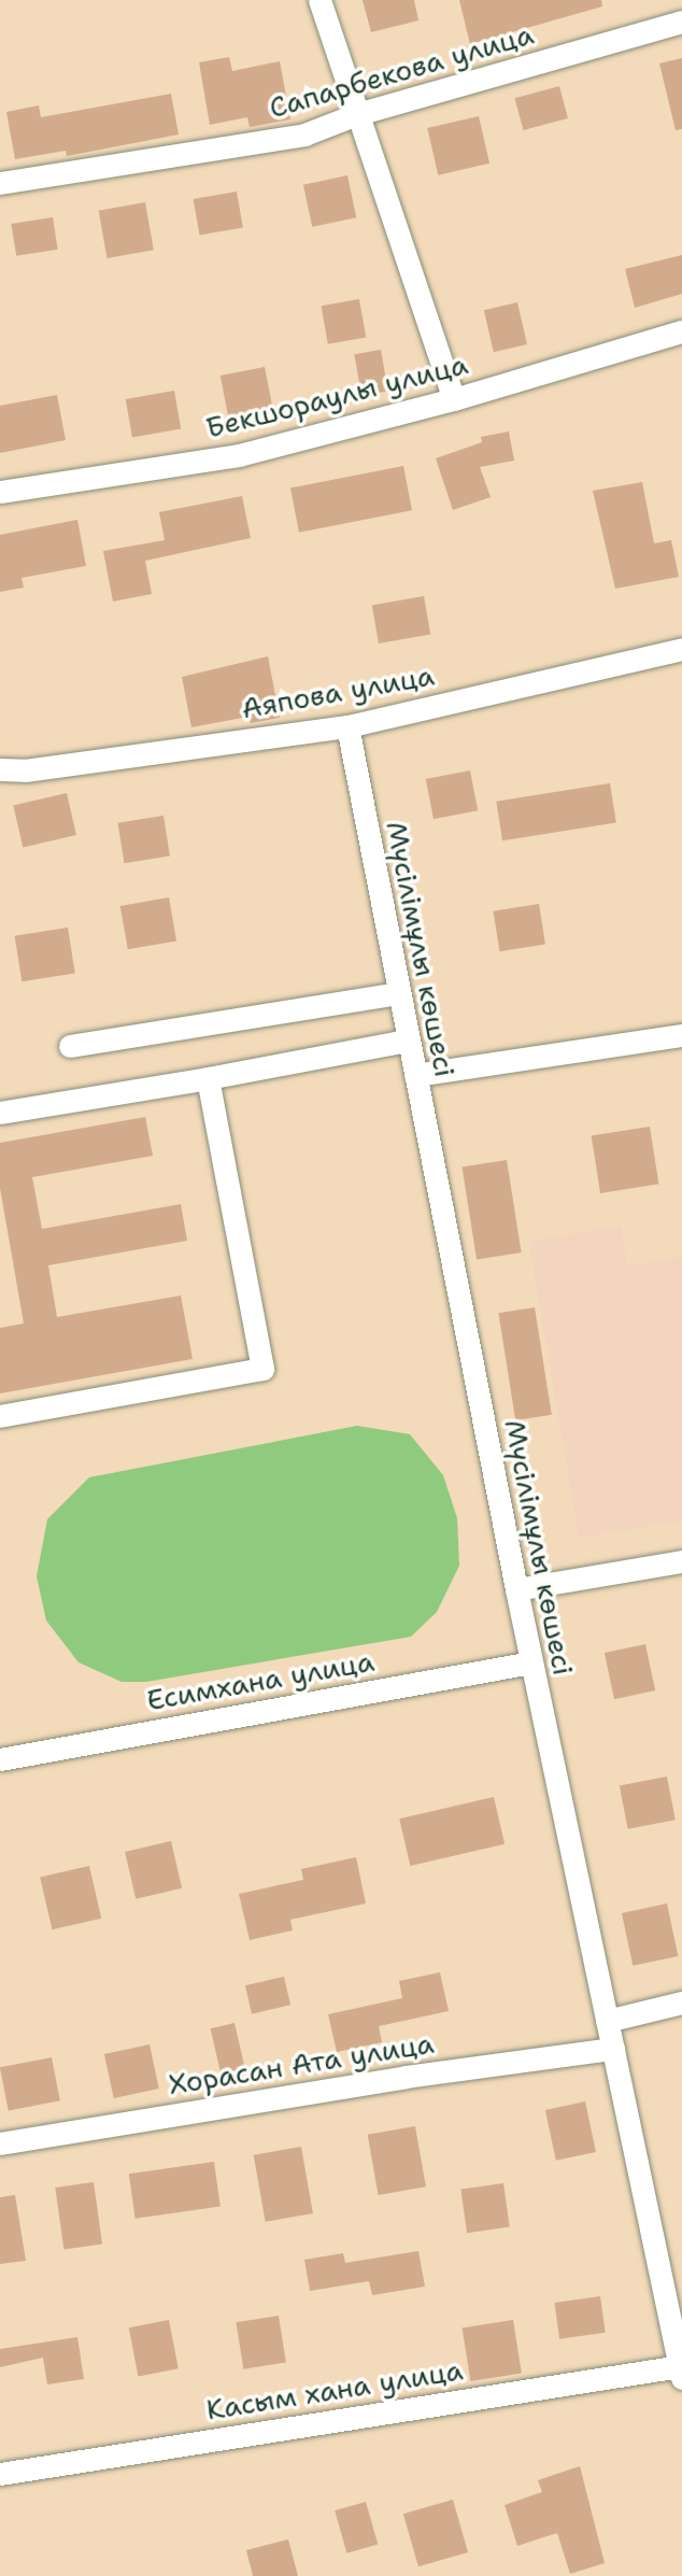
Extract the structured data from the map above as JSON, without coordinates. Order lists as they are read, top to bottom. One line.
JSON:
{"streets":{"street":["Сапарбекова улица","Бекшораулы улица","Аяпова улица","Мүсілімұлы көшесі","Есимхана улица","Хорасан Ата улица","Касым хана улица"]},"crossings":[["Аяпова улица","Мүсілімұлы көшесі"],["Мүсілімұлы көшесі","Есимхана улица"],["Мүсілімұлы көшесі","Хорасан Ата улица"],["Мүсілімұлы көшесі","Касым хана улица"]]}
